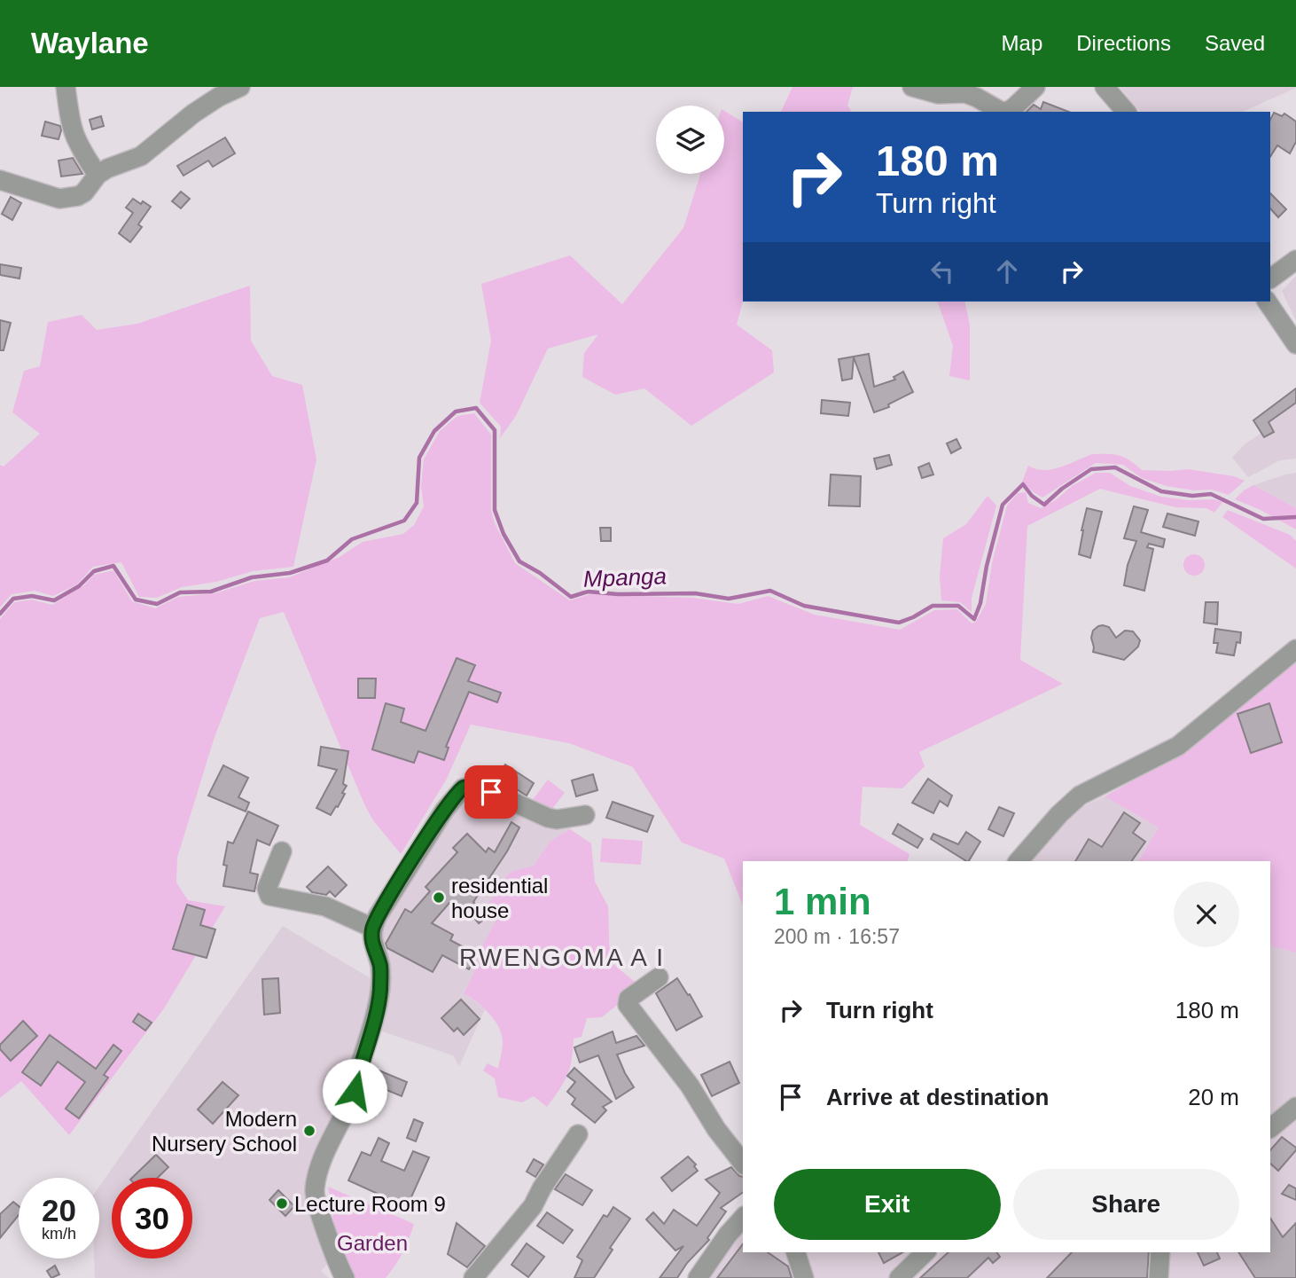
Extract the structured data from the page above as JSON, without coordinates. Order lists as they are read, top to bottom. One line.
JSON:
{"districts":["RWENGOMA A I"],"water":["Mpanga"],"parks":["Garden"],"places":["residential house","Modern Nursery School","Lecture Room 9"],"page":{"header":"Waylane","nav":["Map","Directions","Saved"],"turn":["180 m","Turn right"],"heading":["1 min","200 m · 16:57"],"list":[{"name":"Turn right","value":"180 m"},{"name":"Arrive at destination","value":"20 m"}],"buttons":["Exit","Share"],"speed":"20 km/h","limit":"30"}}
